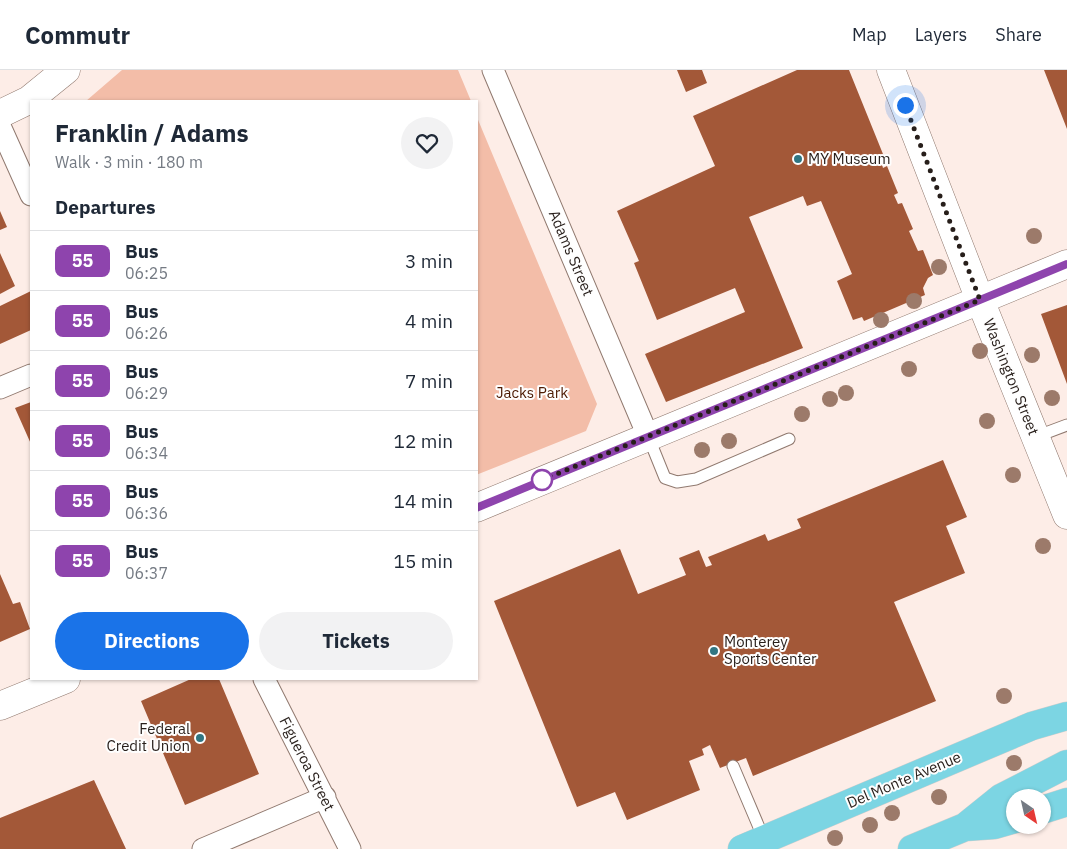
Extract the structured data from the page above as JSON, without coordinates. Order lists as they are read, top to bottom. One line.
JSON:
{"streets":{"main road":["Del Monte Avenue"],"street":["Adams Street","Washington Street","Figueroa Street"]},"parks":["Jacks Park"],"places":["MY Museum","Monterey Sports Center","Federal Credit Union"],"lines":["bus line 55"],"north":"bottom right","page":{"header":"Commutr","nav":["Map","Layers","Share"],"heading":[["Franklin / Adams","Walk · 3 min · 180 m"],"Departures"],"list":[{"mark":"55","name":"Bus","note":"06:25","value":"3 min"},{"mark":"55","name":"Bus","note":"06:26","value":"4 min"},{"mark":"55","name":"Bus","note":"06:29","value":"7 min"},{"mark":"55","name":"Bus","note":"06:34","value":"12 min"},{"mark":"55","name":"Bus","note":"06:36","value":"14 min"},{"mark":"55","name":"Bus","note":"06:37","value":"15 min"}],"buttons":["Directions","Tickets"]}}
